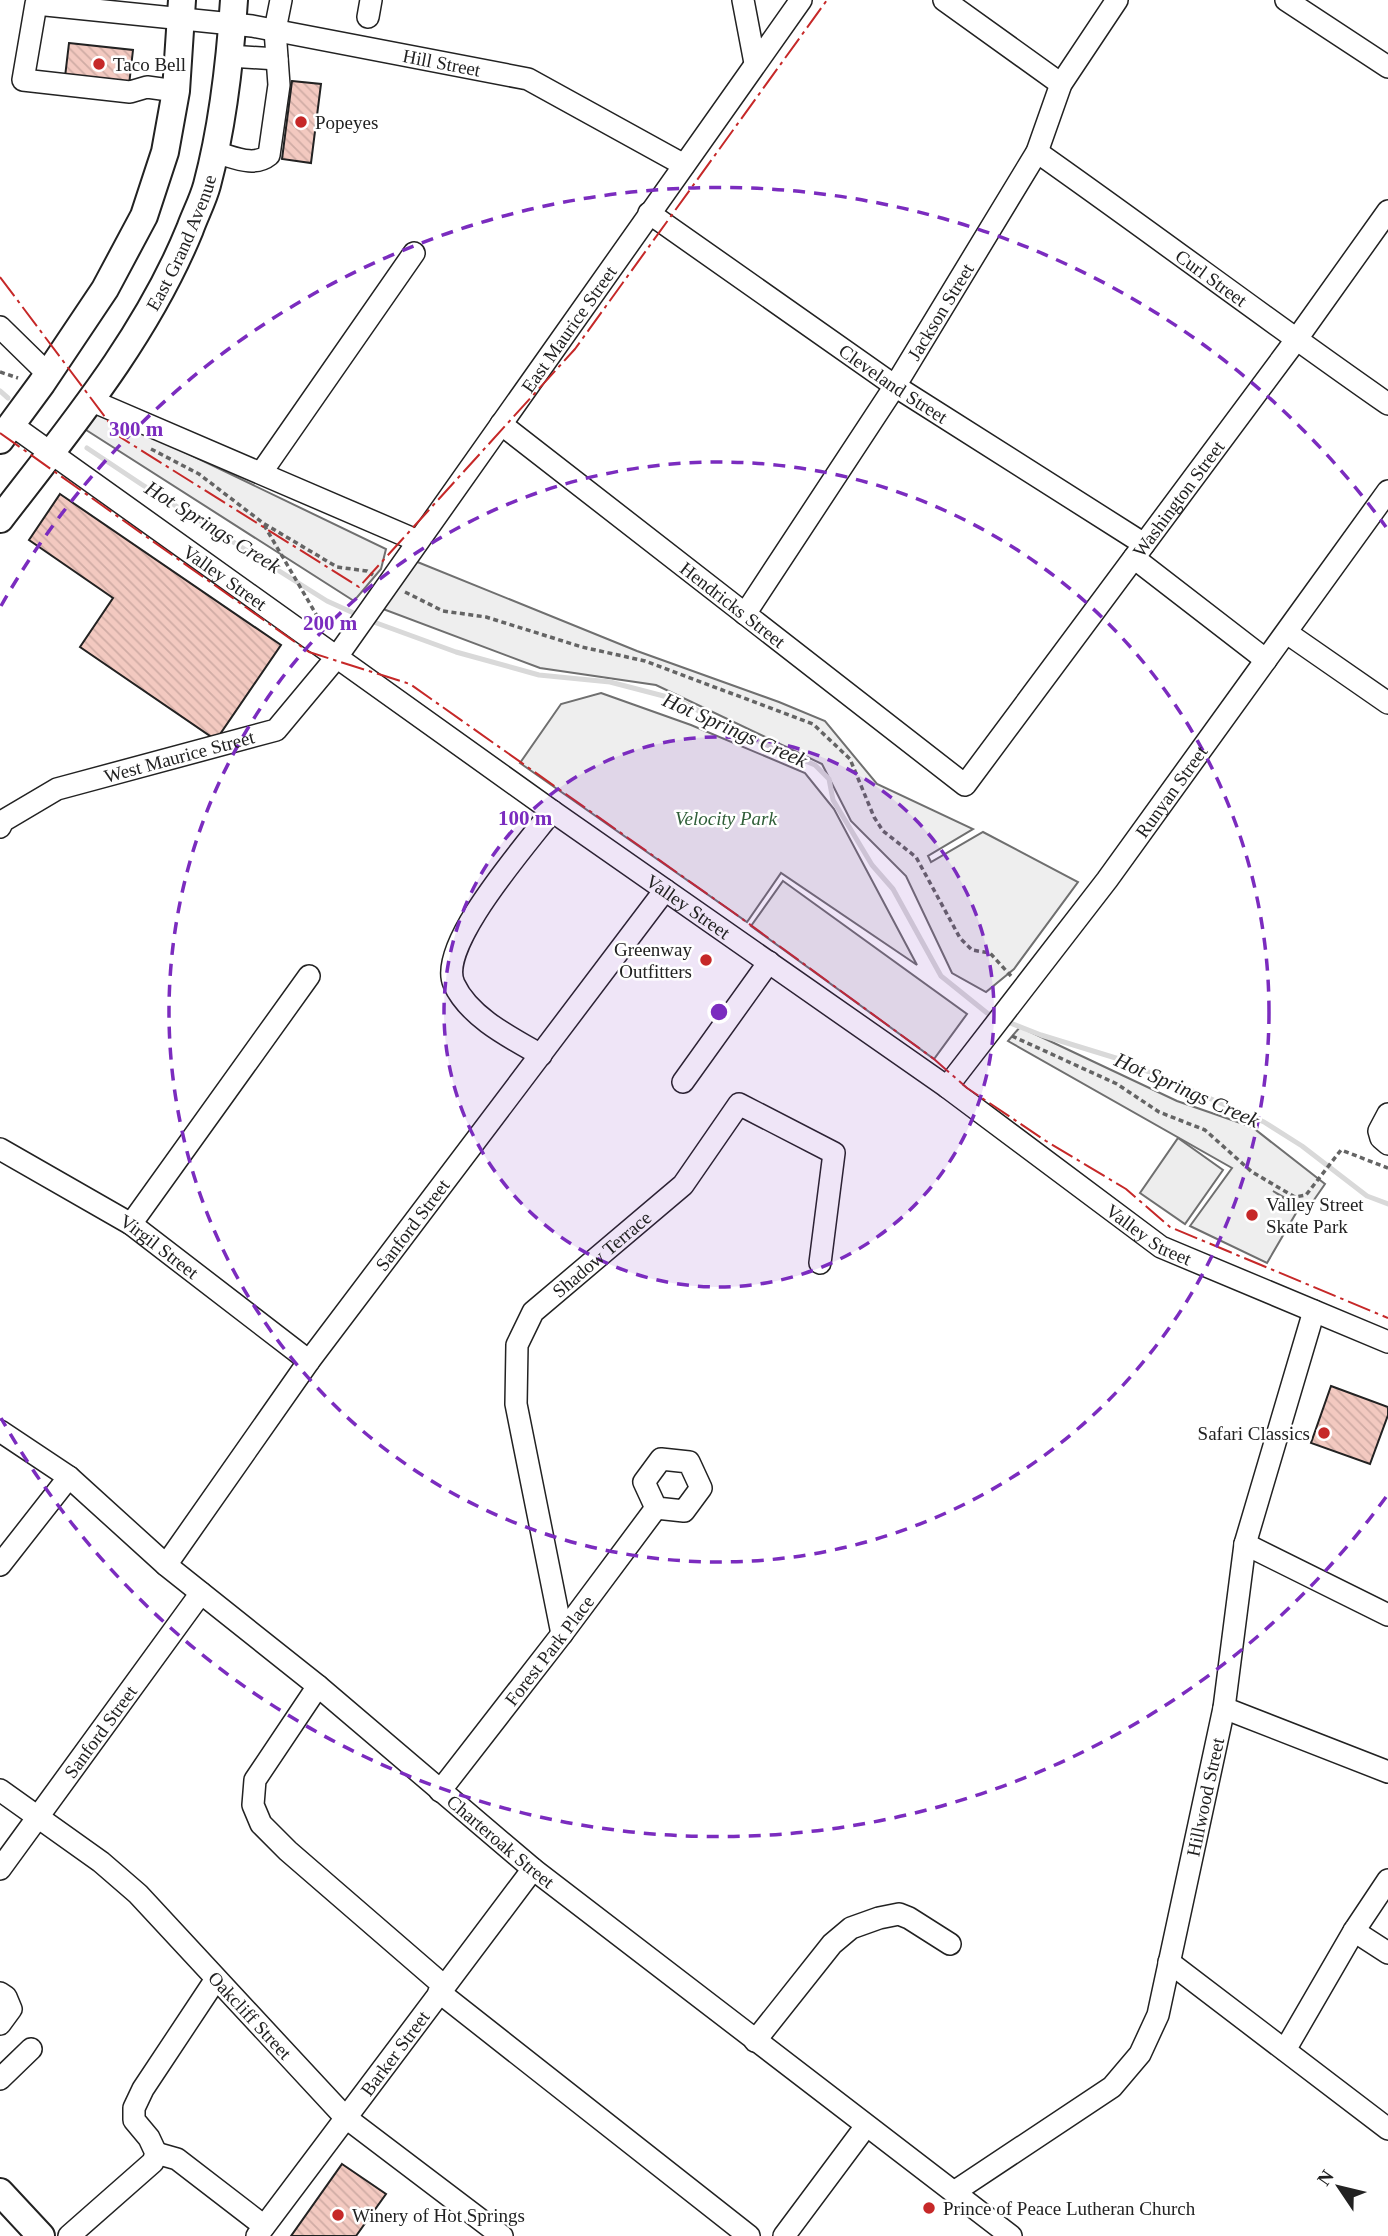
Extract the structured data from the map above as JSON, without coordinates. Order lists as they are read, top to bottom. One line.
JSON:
{"streets":{"main road":["East Grand Avenue"],"street":["Hill Street","Curl Street","Jackson Street","East Maurice Street","Cleveland Street","Washington Street","Valley Street","Hendricks Street","West Maurice Street","Runyan Street","Sanford Street","Virgil Street","Shadow Terrace","Forest Park Place","Hillwood Street","Charteroak Street","Oakcliff Street","Barker Street"]},"crossings":[["Hill Street","East Grand Avenue"],["Hill Street","East Maurice Street"],["East Grand Avenue","Valley Street"],["Curl Street","Jackson Street"],["Curl Street","Washington Street"],["Jackson Street","Cleveland Street"],["Jackson Street","Hendricks Street"],["East Maurice Street","Cleveland Street"],["East Maurice Street","Valley Street"],["East Maurice Street","Hendricks Street"],["East Maurice Street","West Maurice Street"],["Cleveland Street","Washington Street"],["Cleveland Street","Runyan Street"],["Washington Street","Hendricks Street"],["Valley Street","West Maurice Street"],["Valley Street","Runyan Street"],["Valley Street","Sanford Street"],["Valley Street","Hillwood Street"],["Sanford Street","Virgil Street"],["Sanford Street","Charteroak Street"],["Sanford Street","Oakcliff Street"],["Shadow Terrace","Forest Park Place"],["Forest Park Place","Charteroak Street"],["Hillwood Street","Charteroak Street"],["Charteroak Street","Barker Street"],["Oakcliff Street","Barker Street"]],"water":["Hot Springs Creek"],"parks":["Velocity Park"],"places":["Taco Bell","Popeyes","Greenway Outfitters","Valley Street Skate Park","Safari Classics","Prince of Peace Lutheran Church","Winery of Hot Springs"],"north":"top left","rings":["300 m","200 m","100 m"]}
